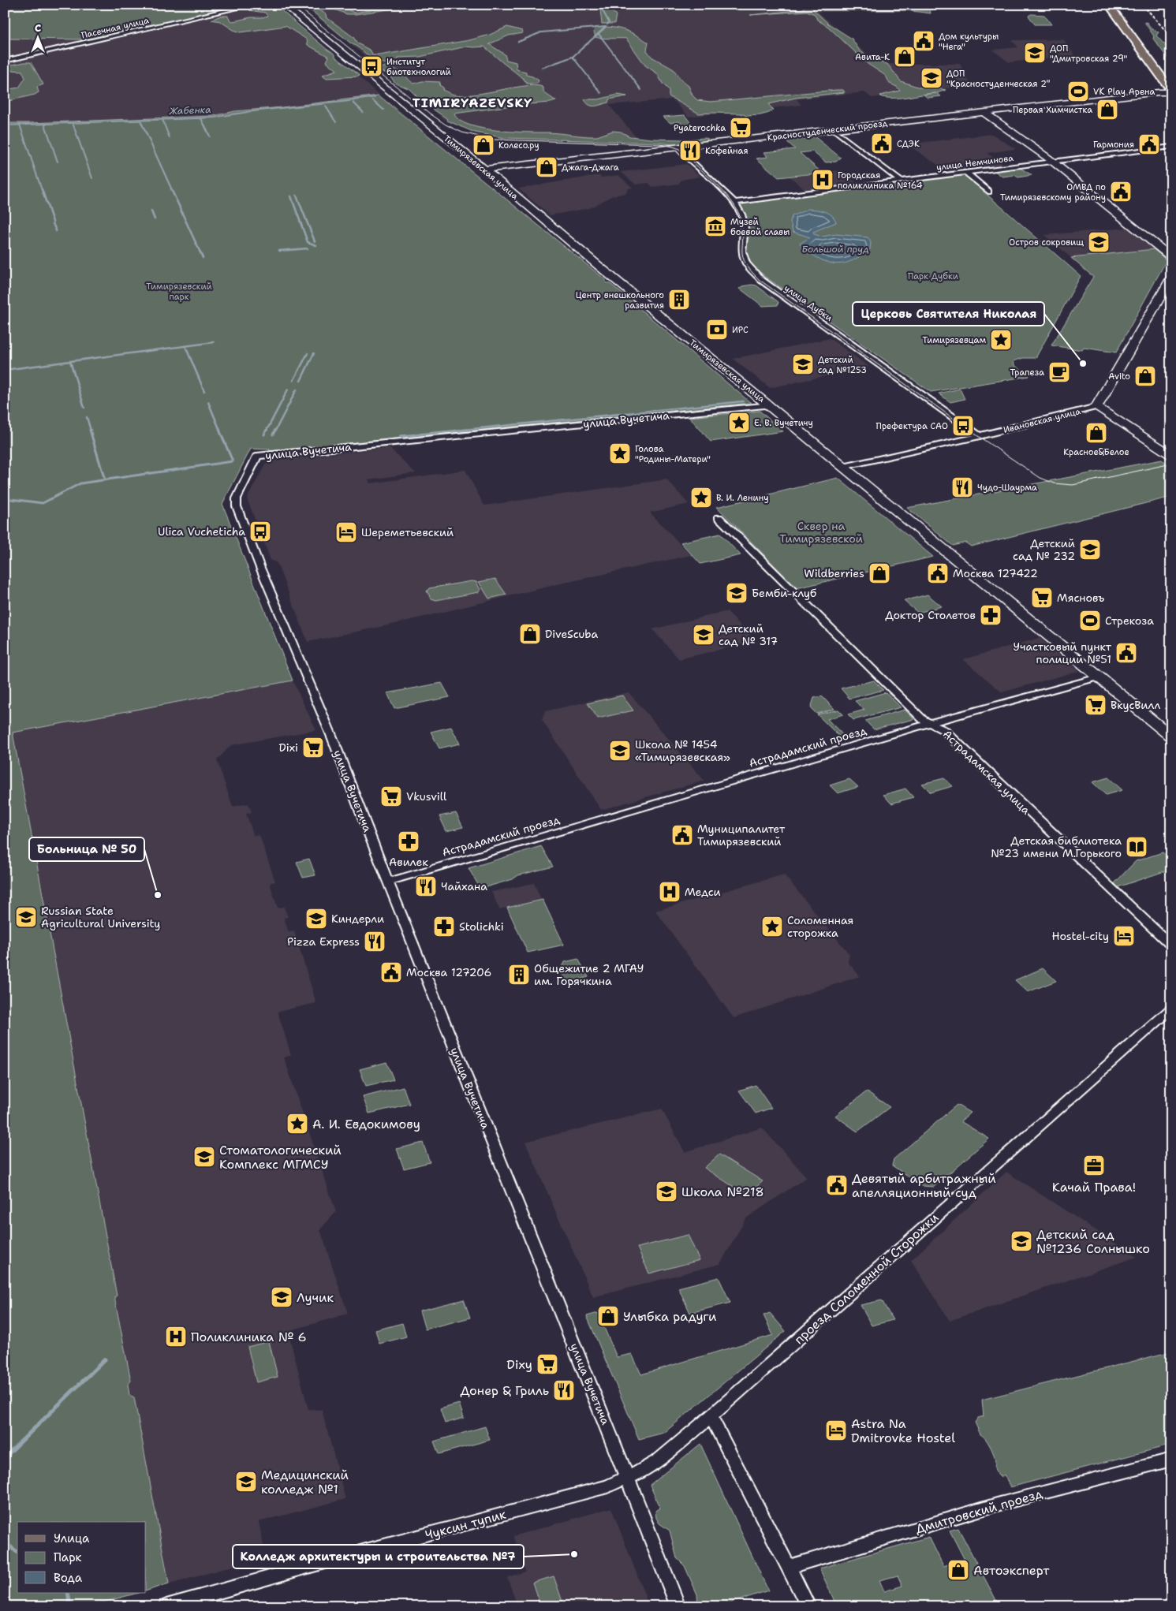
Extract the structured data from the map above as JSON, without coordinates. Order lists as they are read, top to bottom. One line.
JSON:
{"streets":{"main road":["Красностуденческий проезд","Тимирязевская улица"],"street":["Пасечная улица","улица Немчинова","улица Дубки","улица Вучетича","Ивановская улица","Астрадамский проезд","Астрадамская улица","проезд Соломенной Сторожки","Дмитровский проезд","Чуксин тупик"]},"crossings":[["Красностуденческий проезд","Тимирязевская улица"],["Красностуденческий проезд","улица Дубки"],["улица Немчинова","улица Дубки"],["Тимирязевская улица","улица Вучетича"],["Тимирязевская улица","Ивановская улица"],["Тимирязевская улица","Астрадамский проезд"],["улица Дубки","Ивановская улица"],["улица Вучетича","Астрадамский проезд"],["улица Вучетича","проезд Соломенной Сторожки"],["улица Вучетича","Чуксин тупик"],["Астрадамский проезд","Астрадамская улица"],["проезд Соломенной Сторожки","Чуксин тупик"]],"districts":["TIMIRYAZEVSKY"],"water":["Жабенка","Большой пруд"],"parks":["Парк Дубки","Тимирязевский парк","Сквер на Тимирязевской"],"places":{"public building":["Дом культуры \"Нега\"","СДЭК","Гармония","ОМВД по Тимирязевскому району","Москва 127422","Участковый пункт полиции №51","Муниципалитет Тимирязевский","Москва 127206","Девятый арбитражный апелляционный суд"],"school or university":["ДОП \"Дмитровская 29\"","ДОП \"Красностуденческая 2\"","Остров сокровищ","Детский сад №1253","Детский сад № 232","Бемби-клуб","Детский сад № 317","Школа № 1454 «Тимирязевская»","Russian State Agricultural University","Киндерли","Стоматологический Комплекс МГМСУ","Школа №218","Детский сад №1236 Солнышко","Лучик","Медицинский колледж №1"],"shop":["Авита-К","Первая Химчистка","Колесо.ру","Джага-Джага","Avito","Красное&Белое","Wildberries","DiveScuba","Улыбка радуги","Автоэксперт"],"bus stop":["Институт биотехнологий","Префектура САО","Ulica Vucheticha"],"sports":["VK Play Арена","Стрекоза"],"supermarket":["Pyaterochka","Мясновъ","ВкусВилл","Dixi","Vkusvill","Dixy"],"restaurant":["Кофейная","Чудо-Шаурма","Чайхана","Pizza Express","Донер & Гриль"],"hospital":["Городская поликлиника №164","Медси","Поликлиника № 6"],"museum":["Музей боевой славы"],"building":["Центр внешкольного развития","Общежитие 2 МГАУ им. Горячкина"],"bank":["ИРС"],"place":["Тимирязевцам","Е. В. Вучетичу","Голова \"Родины-Матери\"","В. И. Ленину","Соломенная сторожка","А. И. Евдокимову"],"other":["Церковь Святителя Николая","Больница № 50","Колледж архитектуры и строительства №7"],"cafe":["Трапеза"],"hotel":["Шереметьевский","Hostel-city","Astra Na Dmitrovke Hostel"],"pharmacy":["Доктор Столетов","Авилек","Stolichki"],"library":["Детская библиотека №23 имени М.Горького"],"office":["Качай Права!"]},"legend":["Улица","Парк","Вода"],"north":"top"}
